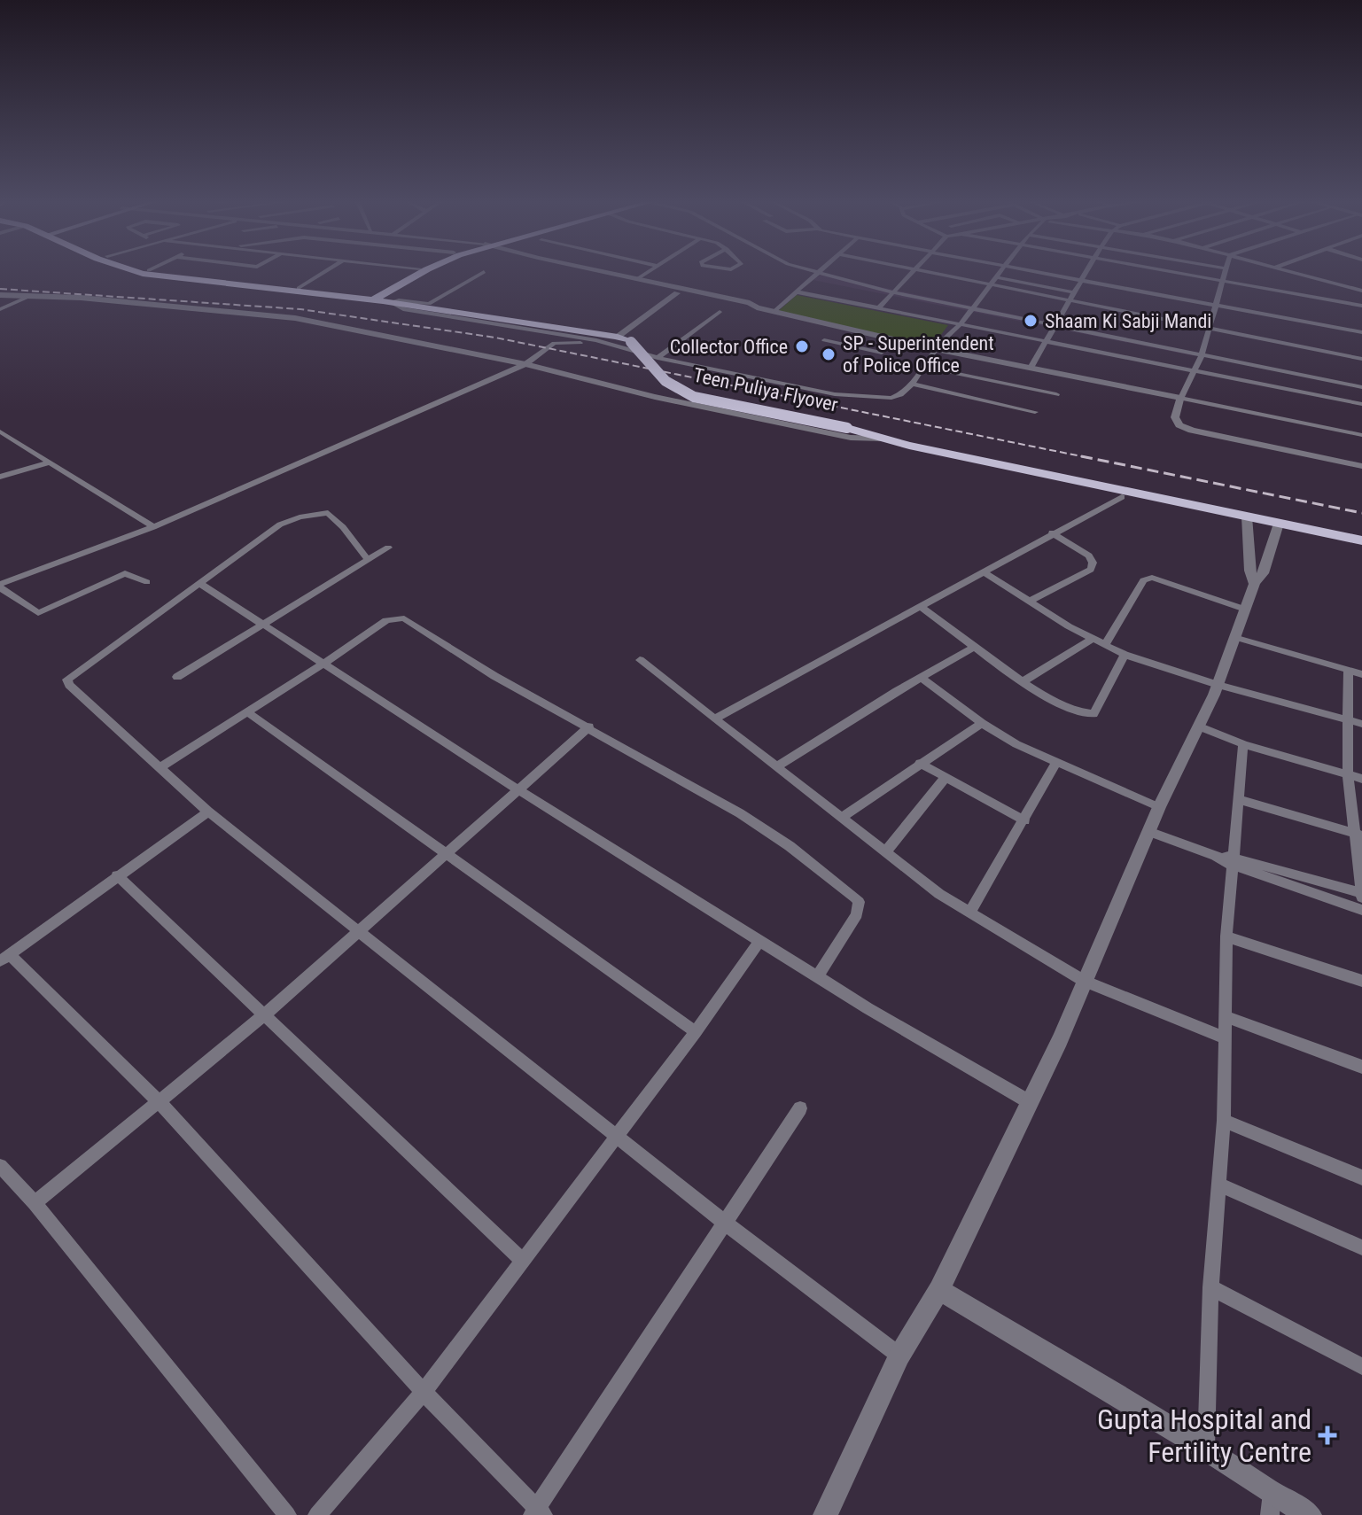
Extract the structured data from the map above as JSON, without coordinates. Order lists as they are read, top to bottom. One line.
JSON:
{"streets":{"main road":["Teen Puliya Flyover"]},"places":{"other":["Shaam Ki Sabji Mandi","Collector Office","SP - Superintendent of Police Office"],"health":["Gupta Hospital and Fertility Centre"]}}
